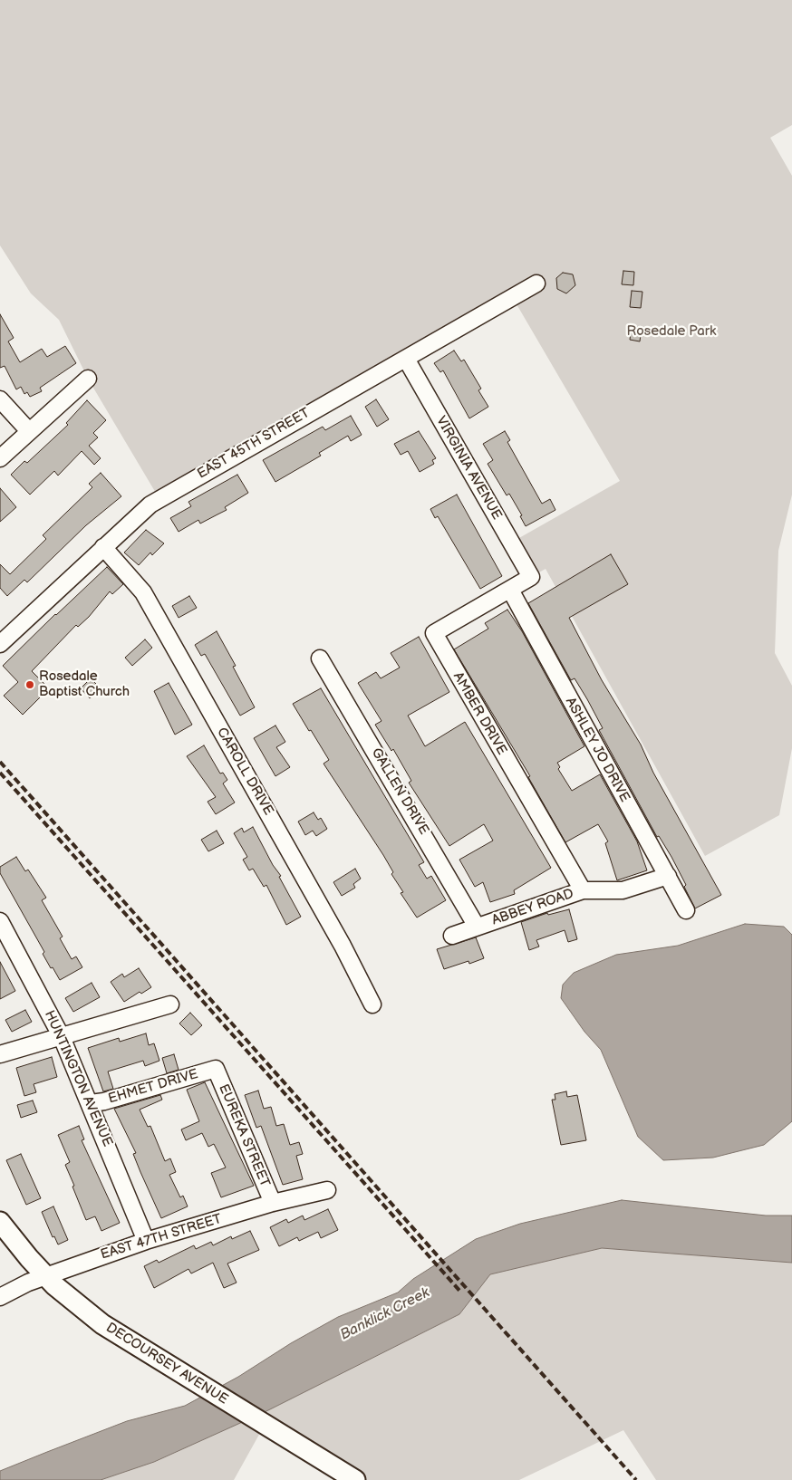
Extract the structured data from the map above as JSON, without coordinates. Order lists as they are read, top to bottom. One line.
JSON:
{"streets":{"main road":["DECOURSEY AVENUE"],"street":["EAST 45TH STREET","VIRGINIA AVENUE","AMBER DRIVE","ASHLEY JO DRIVE","CAROLL DRIVE","GALLEN DRIVE","ABBEY ROAD","HUNTINGTON AVENUE","EHMET DRIVE","EUREKA STREET","EAST 47TH STREET"]},"crossings":[["EAST 45TH STREET","VIRGINIA AVENUE"],["EAST 45TH STREET","CAROLL DRIVE"],["VIRGINIA AVENUE","AMBER DRIVE"],["AMBER DRIVE","ASHLEY JO DRIVE"],["AMBER DRIVE","ABBEY ROAD"],["ASHLEY JO DRIVE","ABBEY ROAD"],["GALLEN DRIVE","ABBEY ROAD"],["HUNTINGTON AVENUE","EHMET DRIVE"],["HUNTINGTON AVENUE","EAST 47TH STREET"],["EHMET DRIVE","EUREKA STREET"],["EUREKA STREET","EAST 47TH STREET"],["EAST 47TH STREET","DECOURSEY AVENUE"]],"water":["Banklick Creek"],"parks":["Rosedale Park"],"places":["Rosedale Baptist Church"]}
